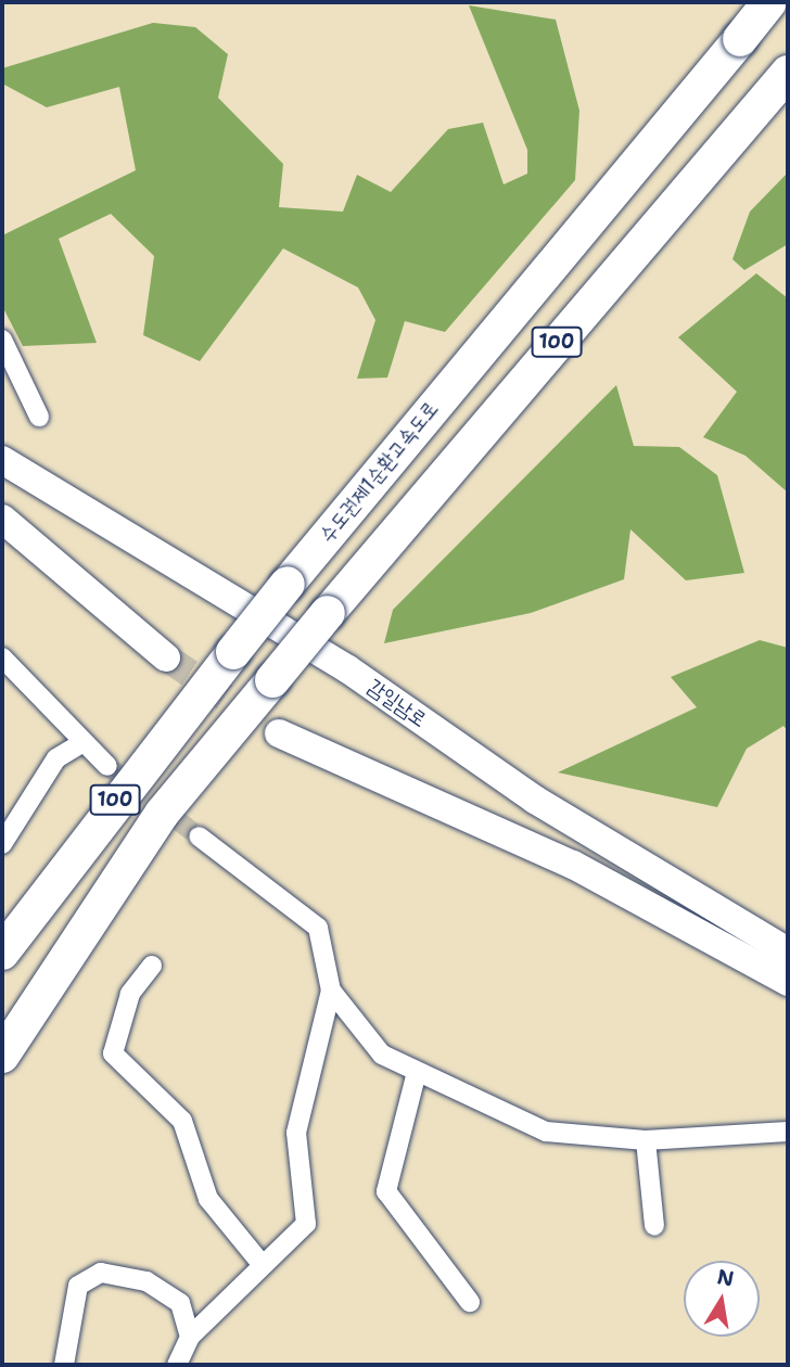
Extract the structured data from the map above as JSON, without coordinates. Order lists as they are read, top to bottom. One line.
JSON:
{"streets":{"highway":["100","수도권제1순환고속도로"],"main road":["감일남로"]},"north":"top"}
